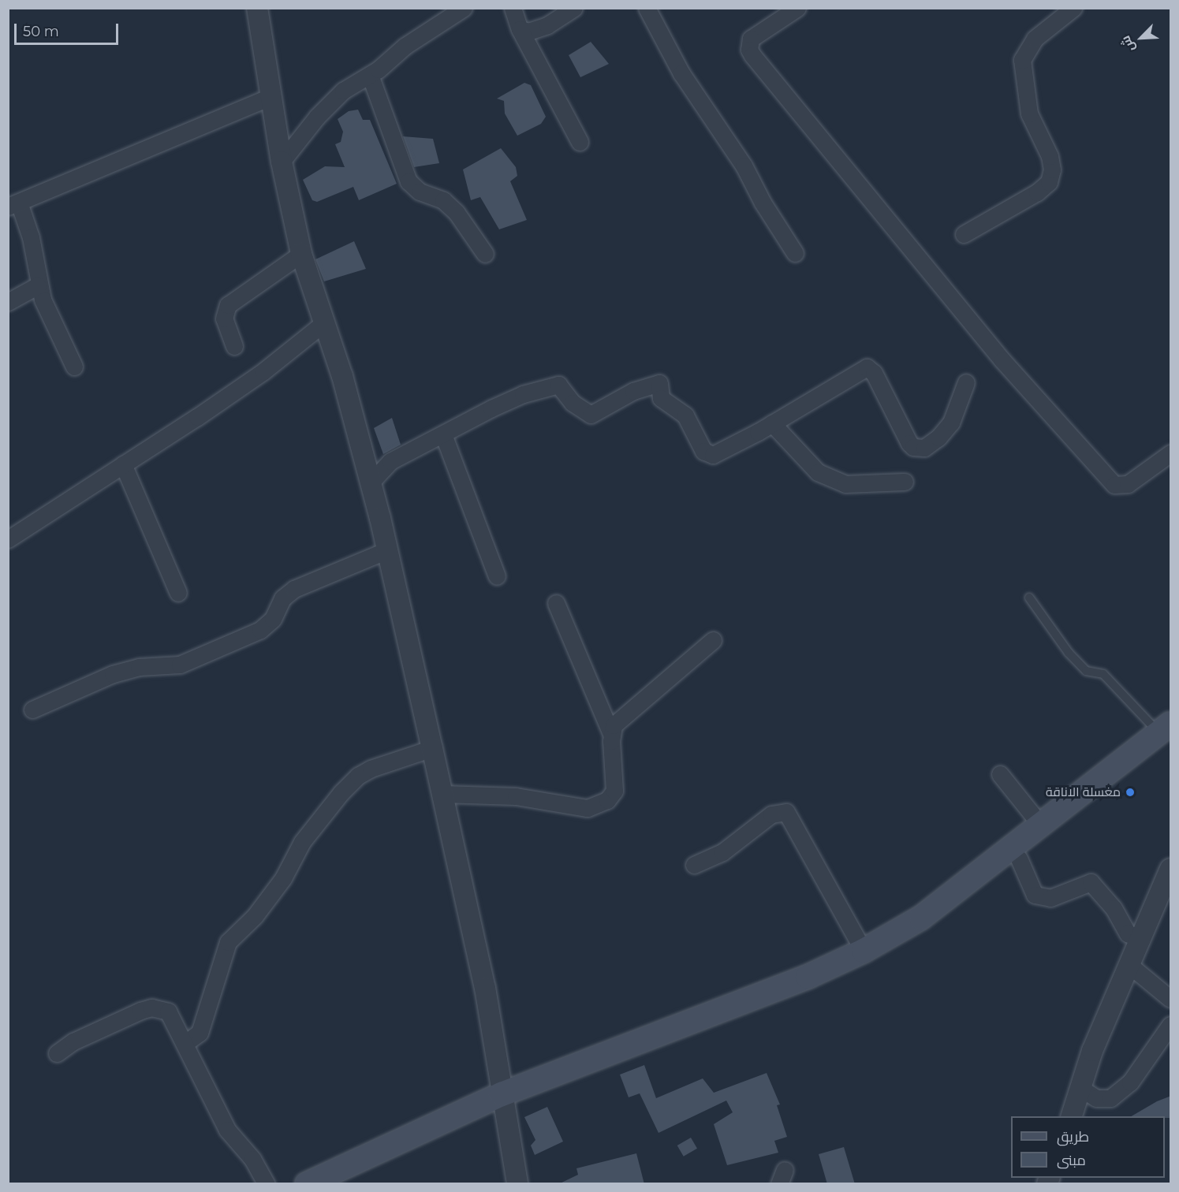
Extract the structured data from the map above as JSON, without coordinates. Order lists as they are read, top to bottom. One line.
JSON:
{"places":["مغسلة الاناقة"],"legend":["طريق","مبنى"],"scale_bar":"50 m","north":"bottom left"}
